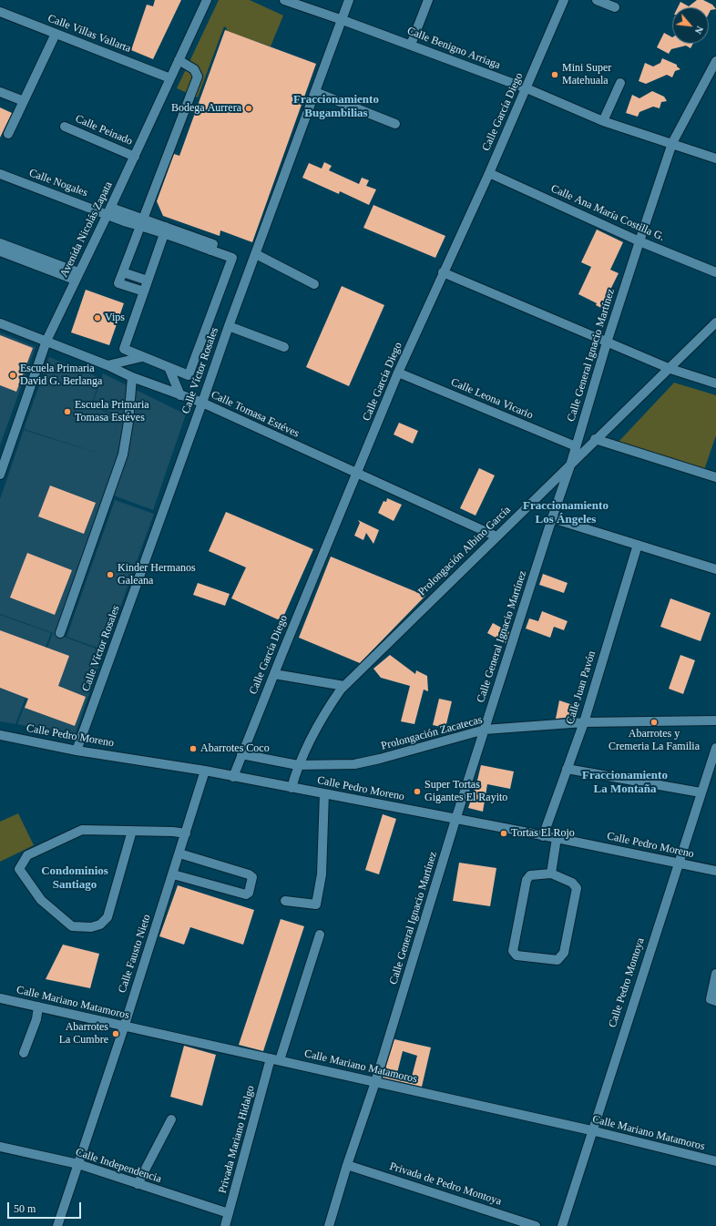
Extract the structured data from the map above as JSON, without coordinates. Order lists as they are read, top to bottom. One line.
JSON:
{"streets":{"street":["Calle Villas Vallarta","Calle Benigno Arriaga","Calle García Diego","Calle Peinado","Calle Nogales","Calle Ana María Costilla G.","Avenida Nicolás Zapata","Calle General Ignacio Martínez","Calle Víctor Rosales","Calle Leona Vicario","Calle Tomasa Estéves","Prolongación Albino García","Calle Juan Pavón","Prolongación Zacatecas","Calle Pedro Moreno","Calle Fausto Nieto","Calle Pedro Montoya","Calle Mariano Matamoros","Privada Mariano Hidalgo","Calle Independencia","Privada de Pedro Montoya"]},"crossings":[["Calle Villas Vallarta","Avenida Nicolás Zapata"],["Calle Benigno Arriaga","Calle García Diego"],["Calle Benigno Arriaga","Calle General Ignacio Martínez"],["Calle Benigno Arriaga","Calle Víctor Rosales"],["Calle García Diego","Calle Ana María Costilla G."],["Calle García Diego","Calle Leona Vicario"],["Calle García Diego","Calle Tomasa Estéves"],["Calle García Diego","Prolongación Zacatecas"],["Calle García Diego","Calle Pedro Moreno"],["Calle Peinado","Avenida Nicolás Zapata"],["Calle Nogales","Avenida Nicolás Zapata"],["Calle Ana María Costilla G.","Calle General Ignacio Martínez"],["Avenida Nicolás Zapata","Calle Tomasa Estéves"],["Calle General Ignacio Martínez","Calle Leona Vicario"],["Calle General Ignacio Martínez","Prolongación Albino García"],["Calle General Ignacio Martínez","Prolongación Zacatecas"],["Calle General Ignacio Martínez","Calle Pedro Moreno"],["Calle General Ignacio Martínez","Calle Mariano Matamoros"],["Calle General Ignacio Martínez","Privada de Pedro Montoya"],["Calle Víctor Rosales","Calle Tomasa Estéves"],["Calle Víctor Rosales","Calle Pedro Moreno"],["Calle Tomasa Estéves","Prolongación Albino García"],["Prolongación Albino García","Prolongación Zacatecas"],["Prolongación Albino García","Calle Pedro Moreno"],["Calle Juan Pavón","Prolongación Zacatecas"],["Calle Juan Pavón","Calle Pedro Moreno"],["Calle Pedro Moreno","Calle Fausto Nieto"],["Calle Pedro Moreno","Calle Pedro Montoya"],["Calle Fausto Nieto","Calle Mariano Matamoros"],["Calle Fausto Nieto","Calle Independencia"],["Calle Pedro Montoya","Calle Mariano Matamoros"],["Calle Mariano Matamoros","Privada Mariano Hidalgo"],["Privada Mariano Hidalgo","Calle Independencia"]],"districts":["Fraccionamiento Bugambilias","Fraccionamiento Los Ángeles","Fraccionamiento La Montaña","Condominios Santiago"],"places":["Mini Super Matehuala","Bodega Aurrera","Vips","Escuela Primaria David G. Berlanga","Escuela Primaria Tomasa Estéves","Kinder Hermanos Galeana","Abarrotes y Cremeria La Familia","Abarrotes Coco","Super Tortas Gigantes El Rayito","Tortas El Rojo","Abarrotes La Cumbre"],"scale_bar":"50 m","north":"bottom right"}
